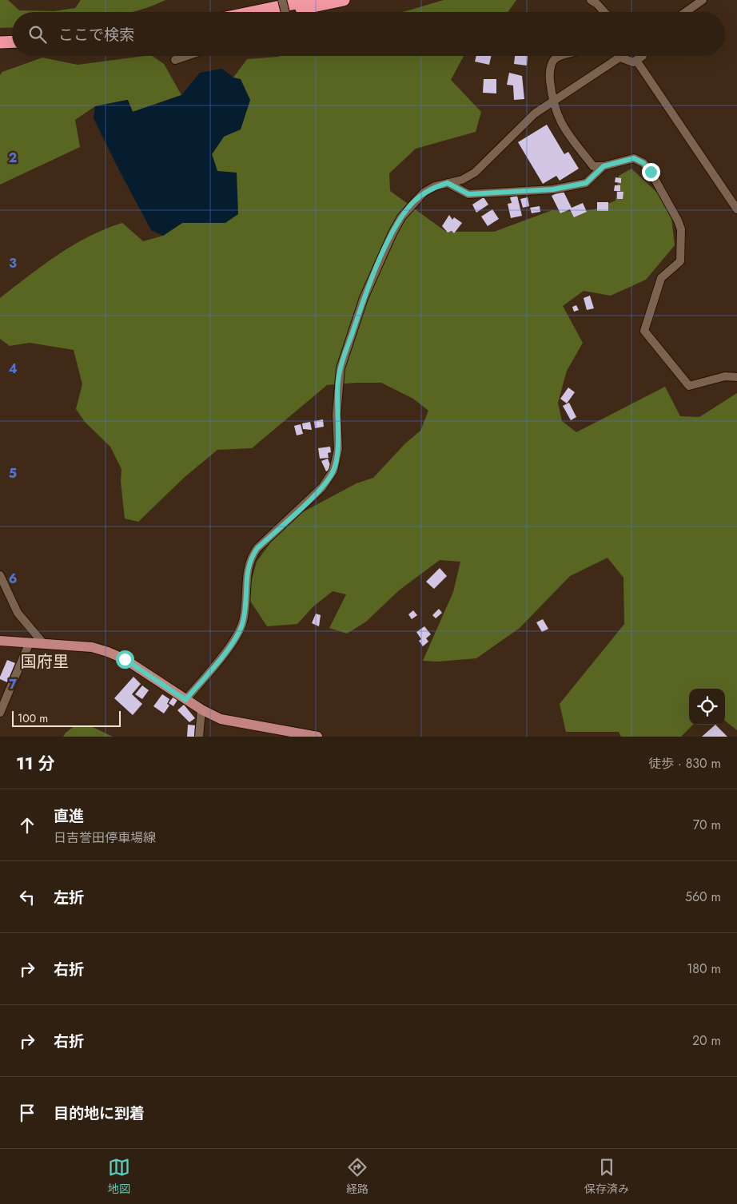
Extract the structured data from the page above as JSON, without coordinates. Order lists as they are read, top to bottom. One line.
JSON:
{"districts":["国府里"],"scale_bar":"100 m","page":{"search":"ここで検索","scale":"100 m","heading":["11 分","徒歩 · 830 m"],"list":[["直進","日吉誉田停車場線","70 m"],["左折","560 m"],["右折","180 m"],["右折","20 m"],"目的地に到着"],"nav":["地図","経路","保存済み"]},"grid":{"rows":["2","3","4","5","6","7"]}}
